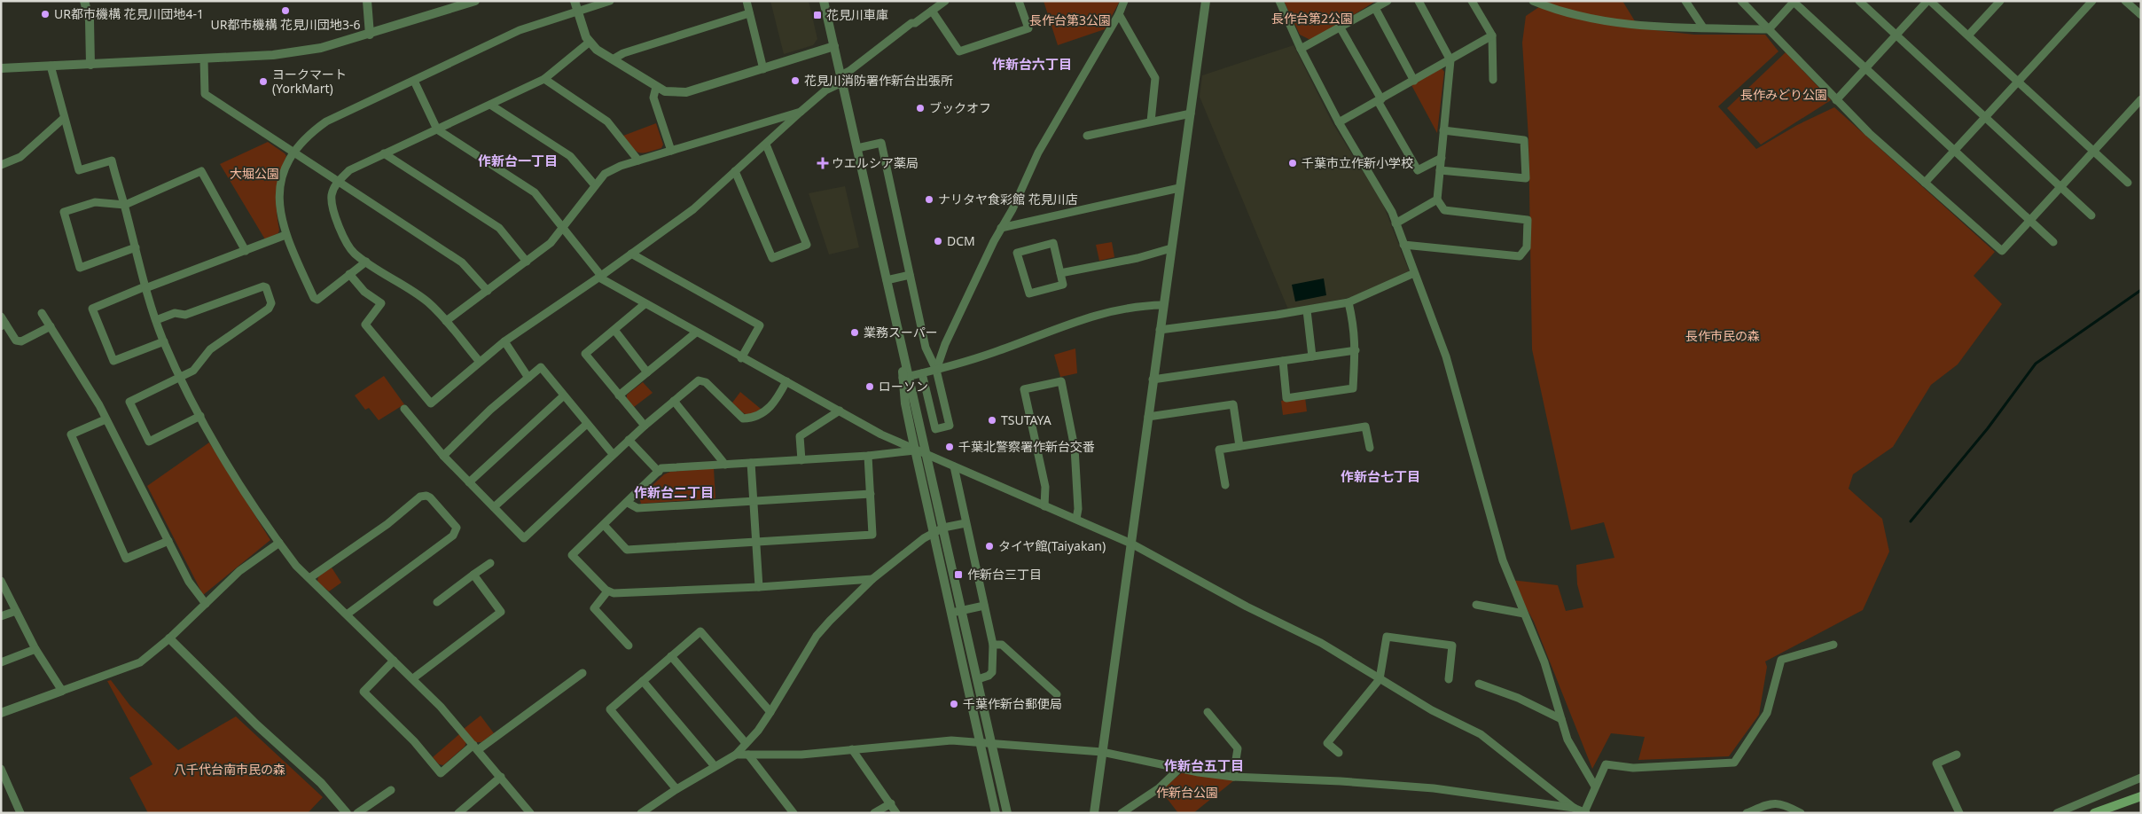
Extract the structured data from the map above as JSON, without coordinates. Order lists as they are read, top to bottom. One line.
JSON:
{"districts":["作新台六丁目","作新台一丁目","作新台七丁目","作新台二丁目","作新台五丁目"],"parks":["長作台第2公園","長作台第3公園","長作みどり公園","大堀公園","長作市民の森","八千代台南市民の森","作新台公園"],"places":{"other":["UR都市機構 花見川団地3-6","UR都市機構 花見川団地4-1","花見川消防署作新台出張所","ヨークマート (YorkMart)","ブックオフ","千葉市立作新小学校","ナリタヤ食彩館 花見川店","DCM","業務スーパー","ローソン","TSUTAYA","千葉北警察署作新台交番","タイヤ館(Taiyakan)","千葉作新台郵便局"],"transit":["花見川車庫","作新台三丁目"],"health":["ウエルシア薬局"]}}
